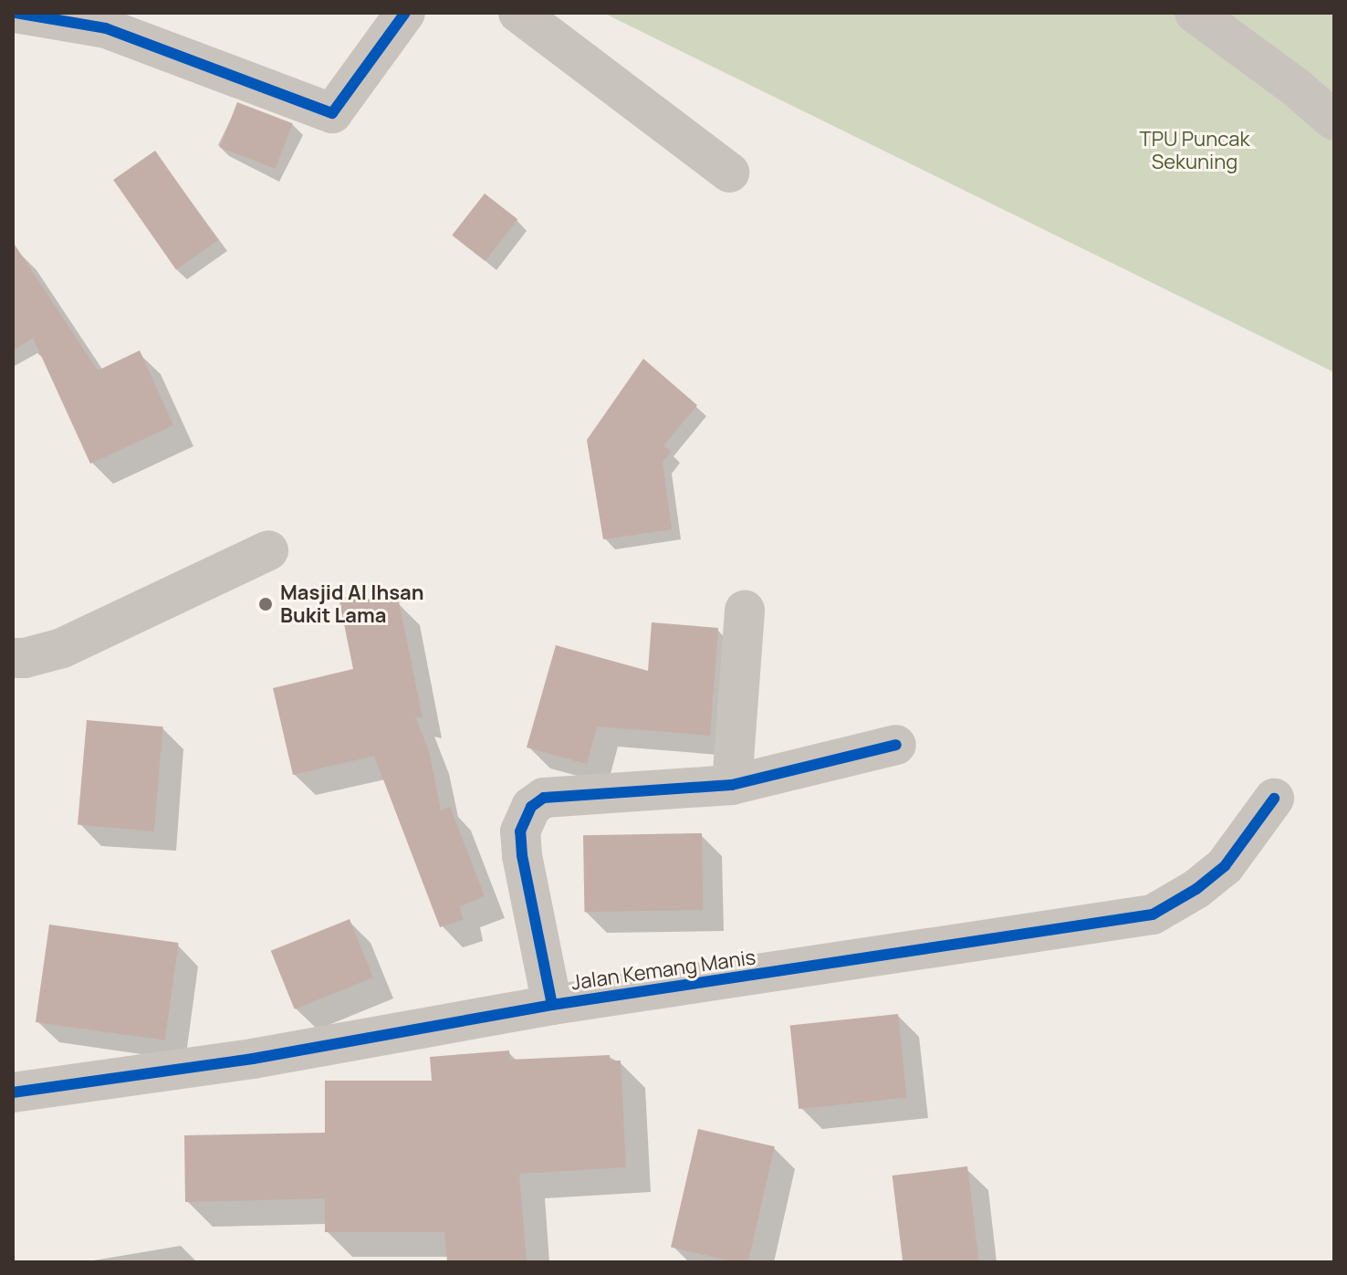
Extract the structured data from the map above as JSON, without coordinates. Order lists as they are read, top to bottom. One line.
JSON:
{"streets":{"street":["Jalan Kemang Manis"]},"parks":["TPU Puncak Sekuning"],"places":["Masjid Al Ihsan Bukit Lama"]}
